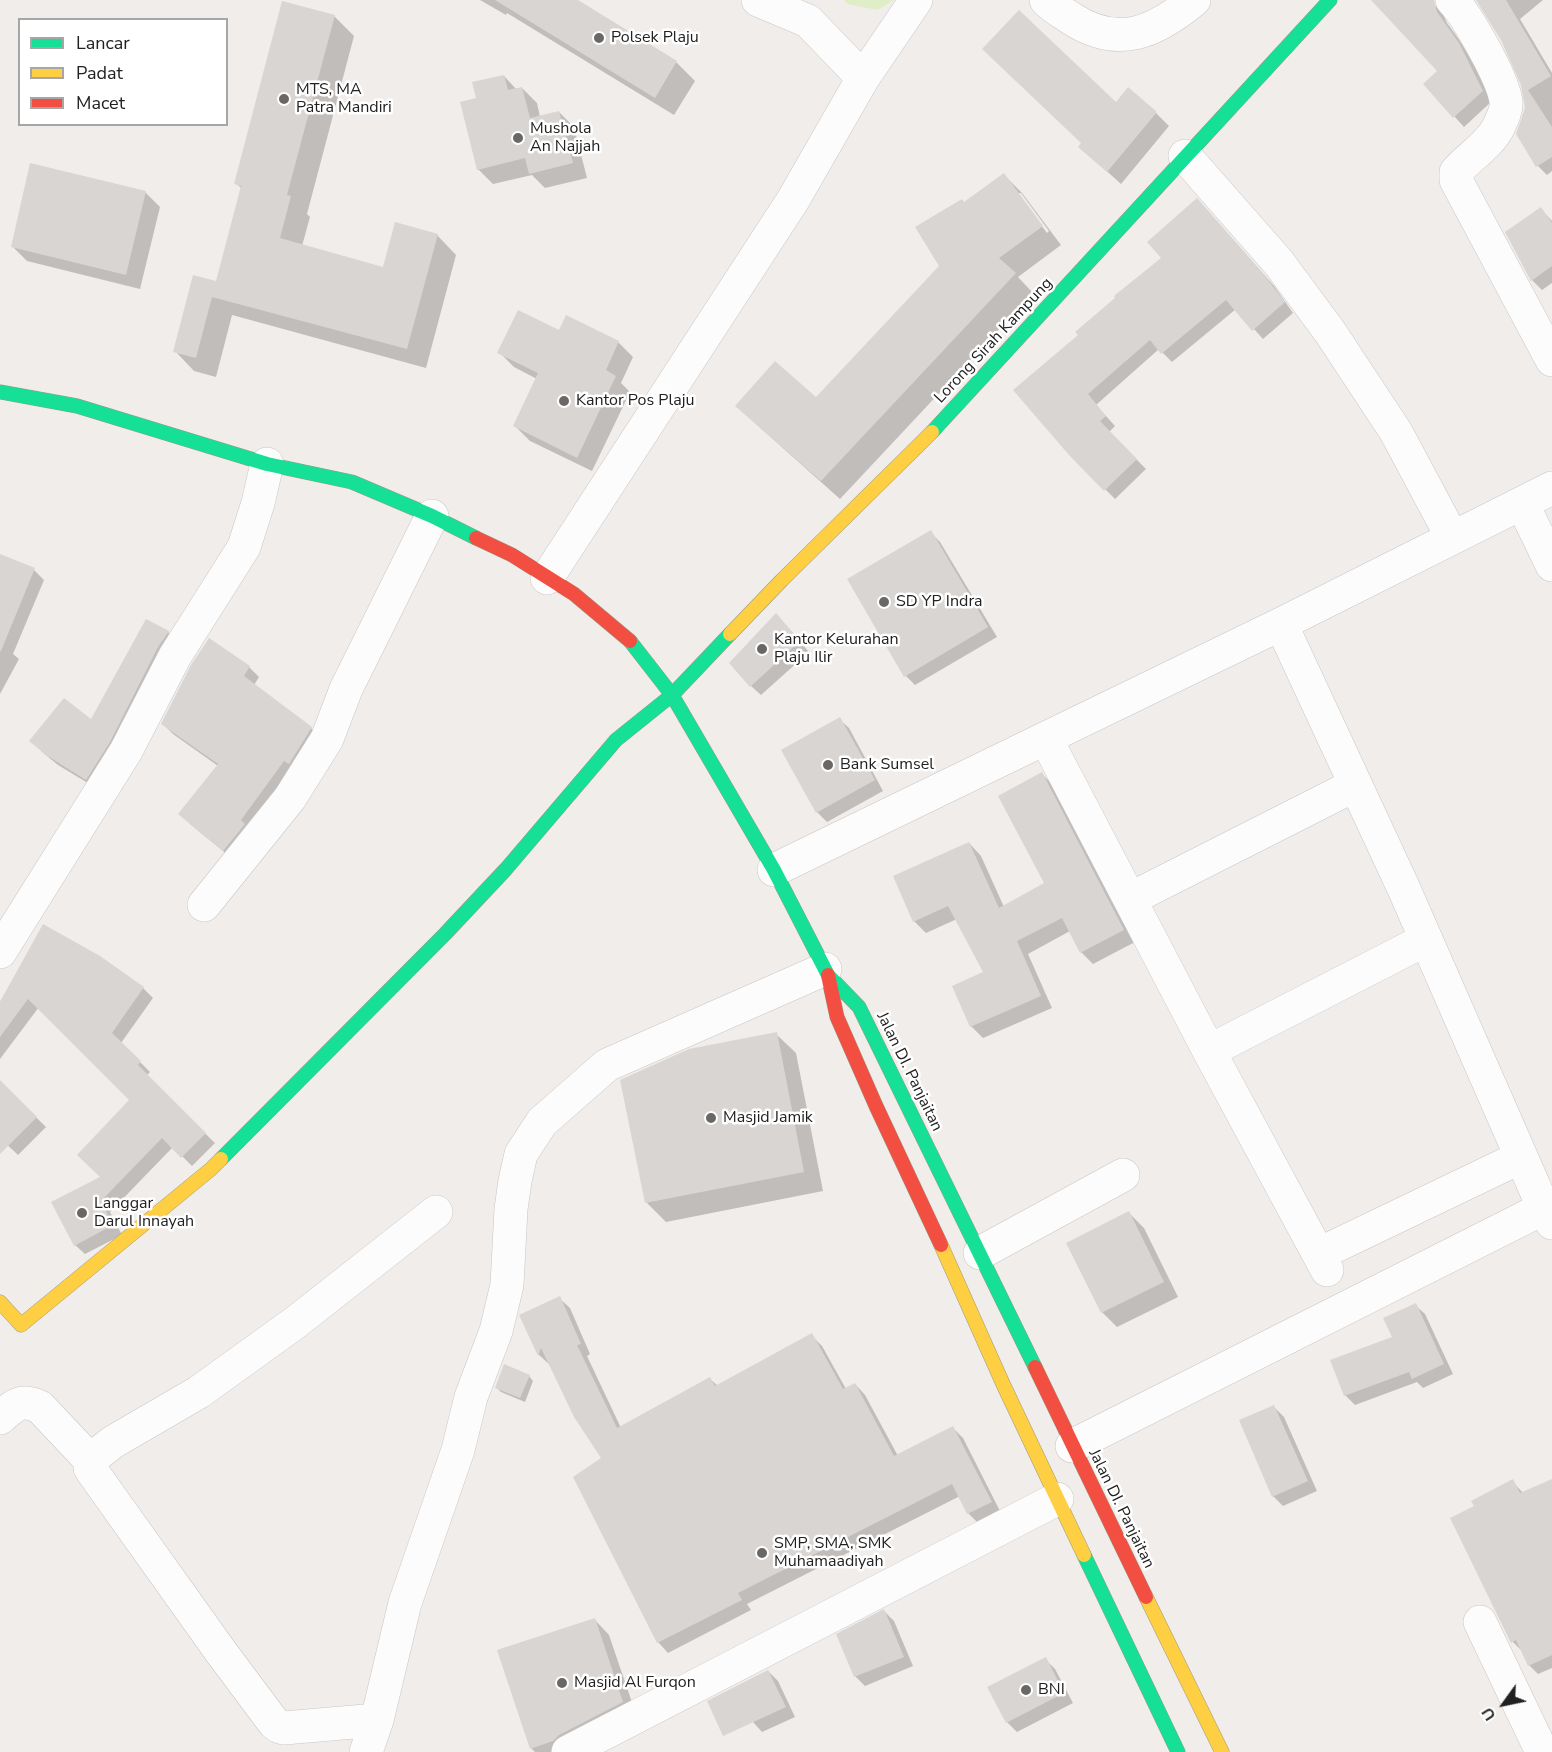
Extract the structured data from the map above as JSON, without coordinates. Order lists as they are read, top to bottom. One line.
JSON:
{"streets":{"main road":["Lorong Sirah Kampung","Jalan DI. Panjaitan"]},"crossings":[["Lorong Sirah Kampung","Jalan DI. Panjaitan"]],"places":["Polsek Plaju","MTS, MA Patra Mandiri","Mushola An Najjah","Kantor Pos Plaju","SD YP Indra","Kantor Kelurahan Plaju Ilir","Bank Sumsel","Masjid Jamik","Langgar Darul Innayah","SMP, SMA, SMK Muhamaadiyah","Masjid Al Furqon","BNI"],"legend":["Lancar","Padat","Macet"],"north":"bottom left"}
